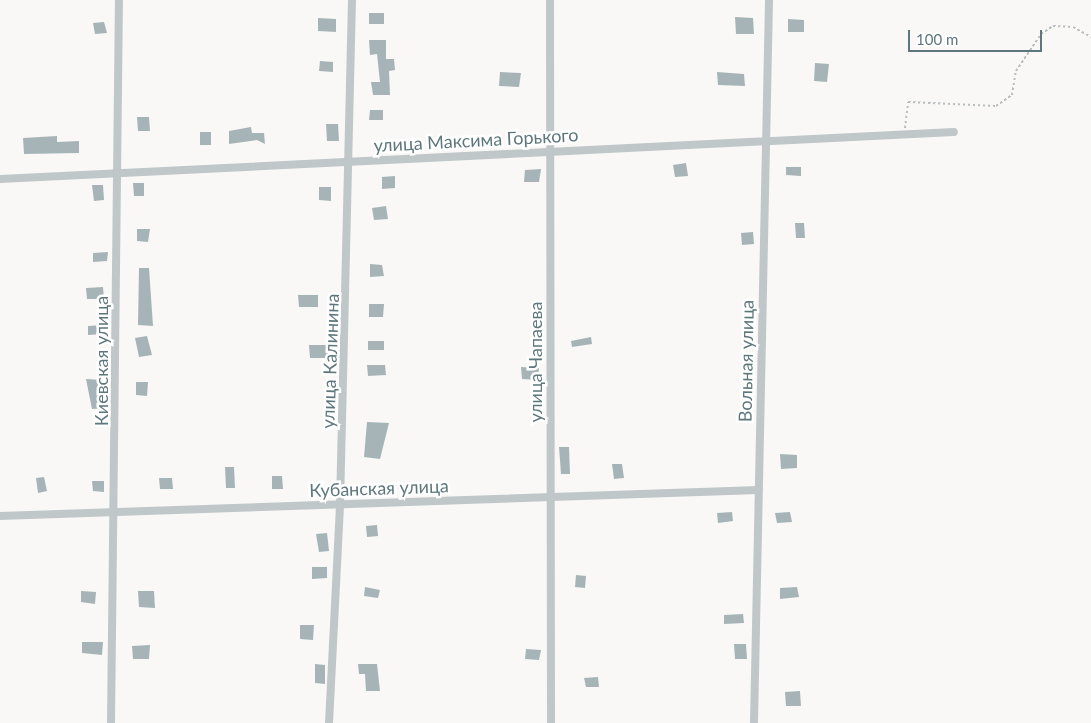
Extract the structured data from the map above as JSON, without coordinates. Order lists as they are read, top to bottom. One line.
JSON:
{"streets":{"street":["улица Максима Горького","Киевская улица","улица Калинина","Вольная улица","улица Чапаева","Кубанская улица"]},"crossings":[["улица Максима Горького","Киевская улица"],["улица Максима Горького","улица Калинина"],["улица Максима Горького","Вольная улица"],["улица Максима Горького","улица Чапаева"],["Киевская улица","Кубанская улица"],["улица Калинина","Кубанская улица"],["Вольная улица","Кубанская улица"],["улица Чапаева","Кубанская улица"]],"scale_bar":"100 m"}
